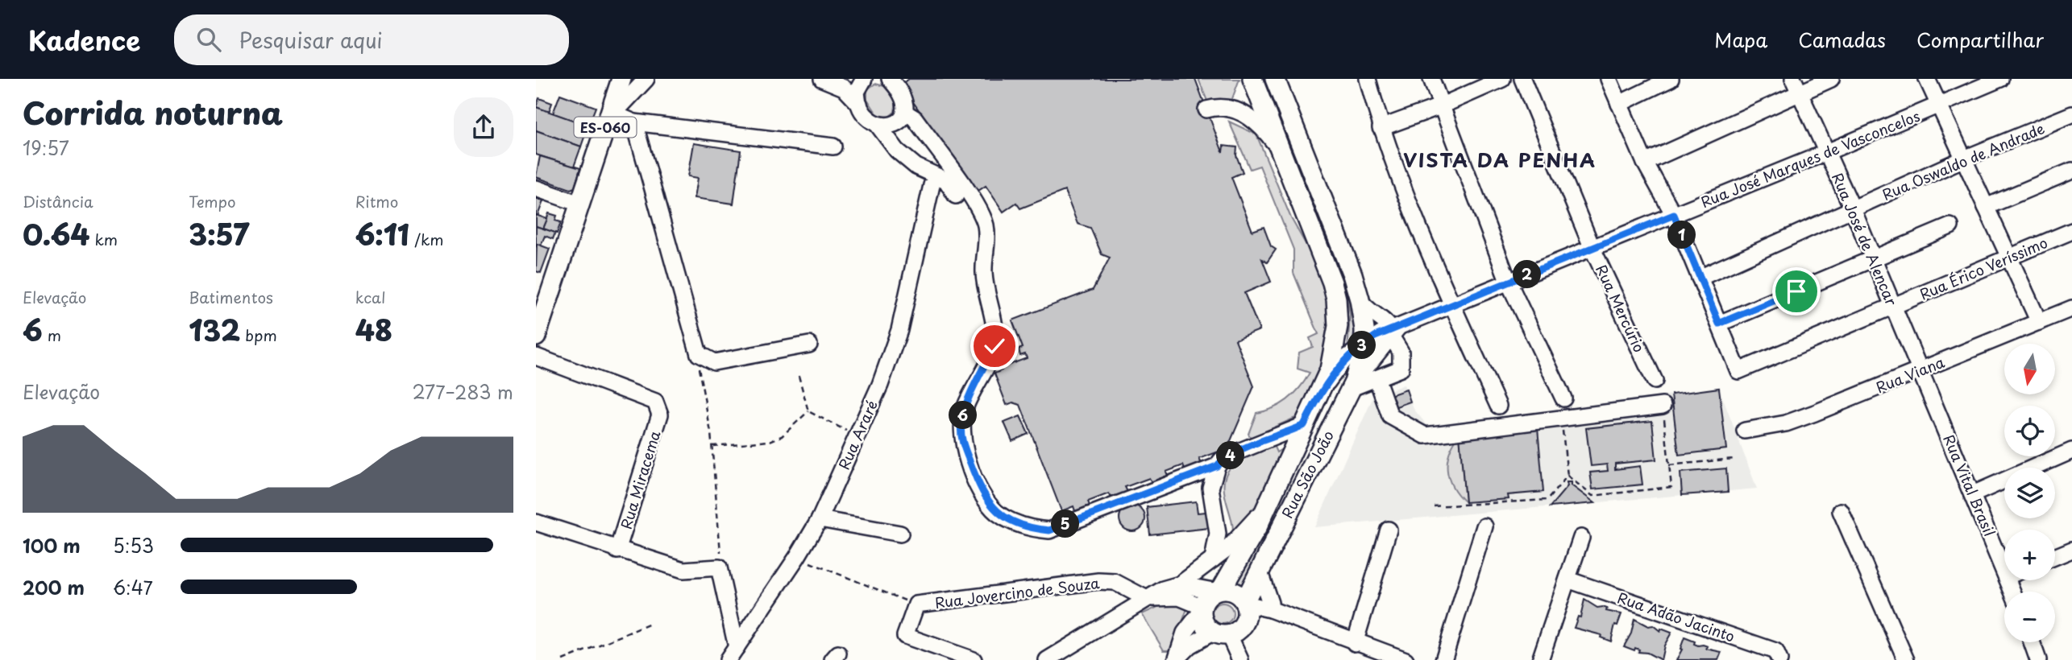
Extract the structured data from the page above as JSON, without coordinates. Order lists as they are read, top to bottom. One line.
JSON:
{"streets":{"main road":["ES-060","Rua São João"],"street":["Rua José Marques de Vasconcelos","Rua Oswaldo de Andrade","Rua José de Alencar","Rua Érico Veríssimo","Rua Mercúrio","Rua Viana","Rua Araré","Rua Miracema","Rua Vital Brasil","Rua Jovercino de Souza","Rua Adão Jacinto"]},"crossings":[["Rua José Marques de Vasconcelos","Rua José de Alencar"],["Rua José Marques de Vasconcelos","Rua Mercúrio"],["Rua José Marques de Vasconcelos","Rua São João"],["Rua Oswaldo de Andrade","Rua José de Alencar"],["Rua José de Alencar","Rua Érico Veríssimo"],["Rua José de Alencar","Rua Viana"],["Rua José de Alencar","Rua Vital Brasil"],["Rua Viana","Rua Vital Brasil"]],"districts":["VISTA DA PENHA"],"north":"bottom","page":{"header":"Kadence","search":"Pesquisar aqui","nav":["Mapa","Camadas","Compartilhar"],"heading":["Corrida noturna","19:57"],"stats":[["Distância","0.64 km"],["Tempo","3:57"],["Ritmo","6:11 /km"],["Elevação","6 m"],["Batimentos","132 bpm"],["kcal","48"]],"pins":["1","2","3","6","4","5"],"map_buttons":["+","−"],"chart":["Elevação","277–283 m"],"list":[{"name":"100 m","note":"5:53"},{"name":"200 m","note":"6:47"}]}}
